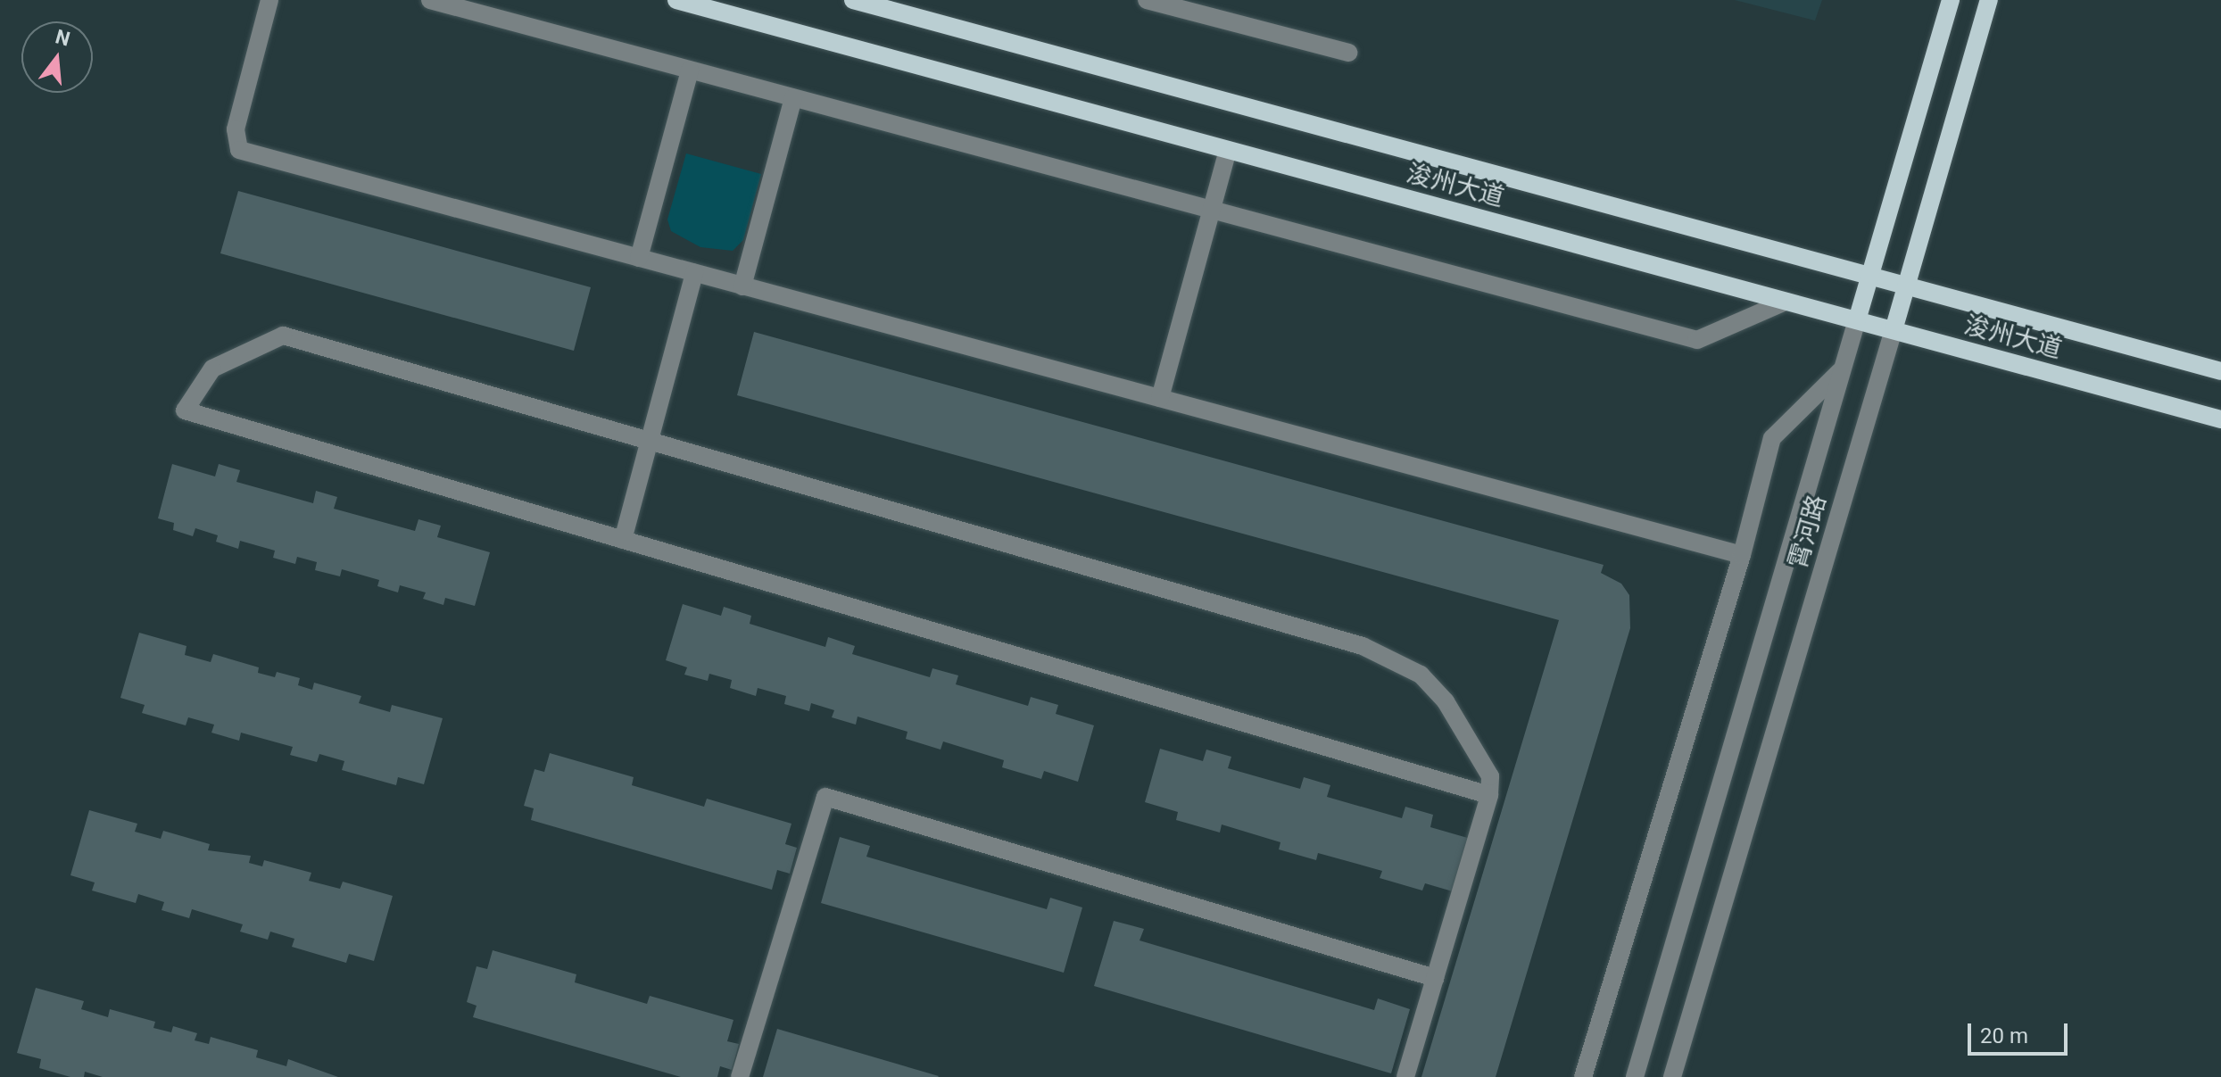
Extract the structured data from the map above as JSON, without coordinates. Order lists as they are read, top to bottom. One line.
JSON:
{"streets":{"main road":["浚州大道","霄河路"]},"crossings":[["浚州大道","霄河路"]],"scale_bar":"20 m","north":"top"}
